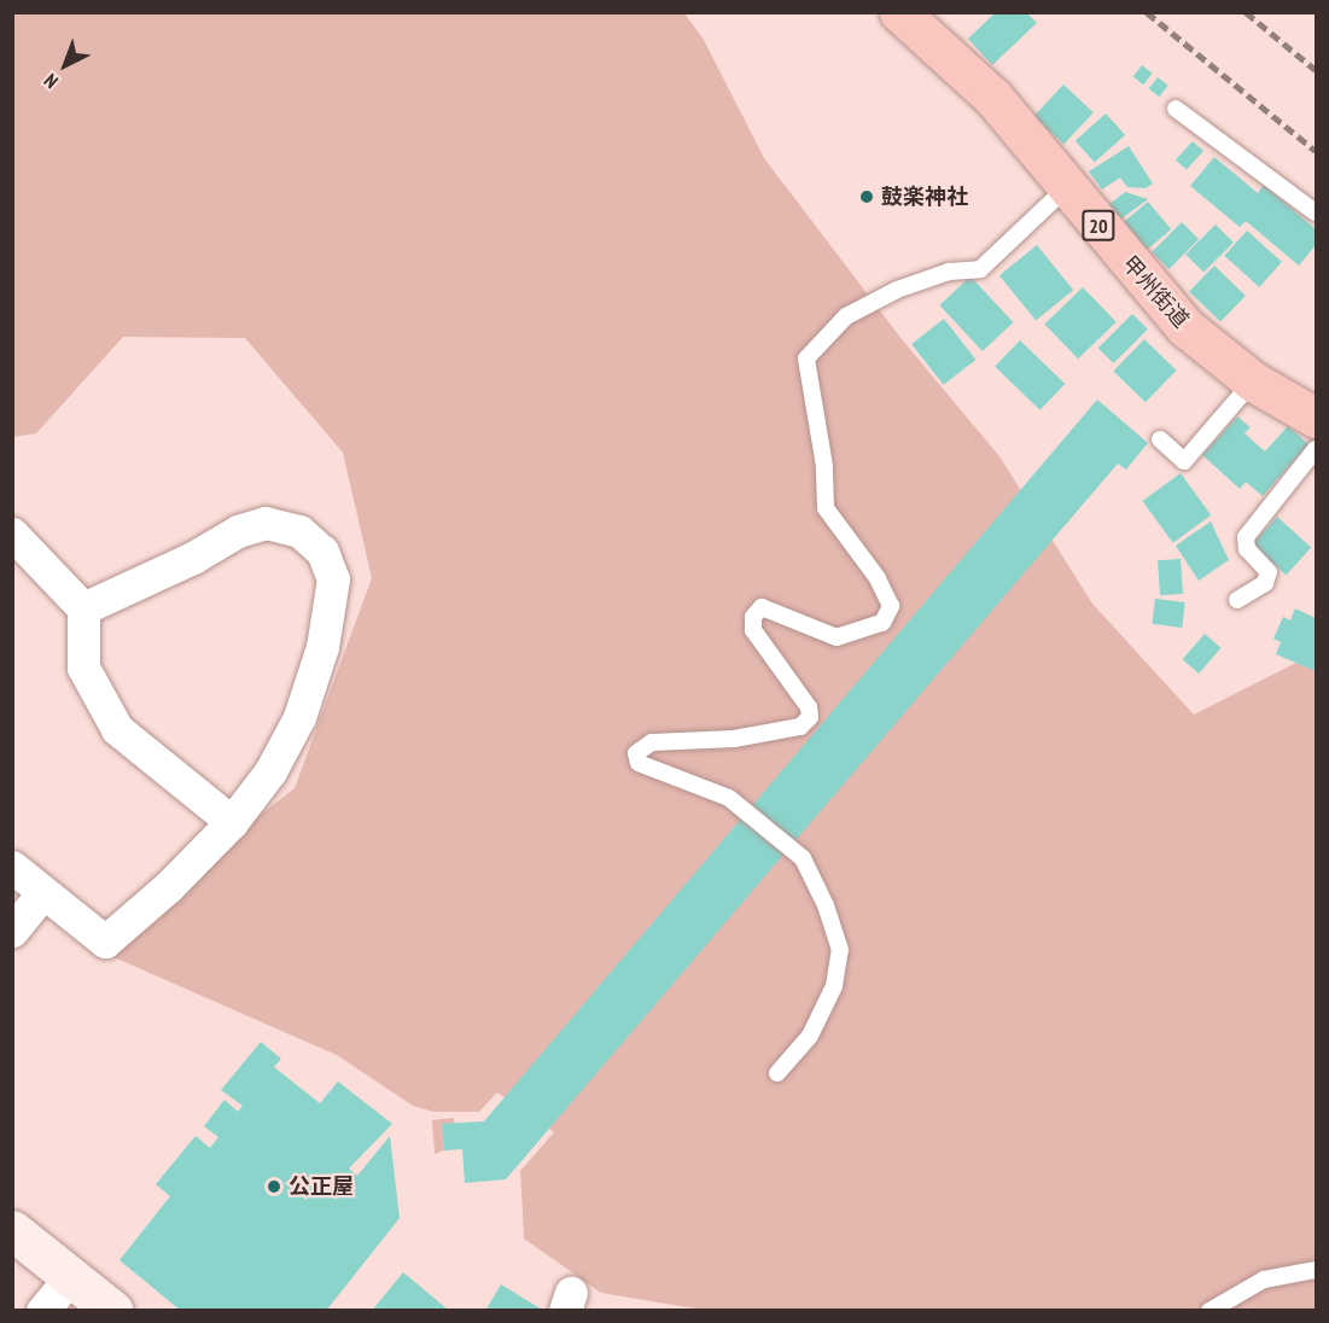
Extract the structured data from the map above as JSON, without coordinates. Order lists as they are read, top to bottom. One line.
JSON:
{"streets":{"highway":["20","甲州街道"]},"places":["鼓楽神社","公正屋"],"north":"bottom left"}
